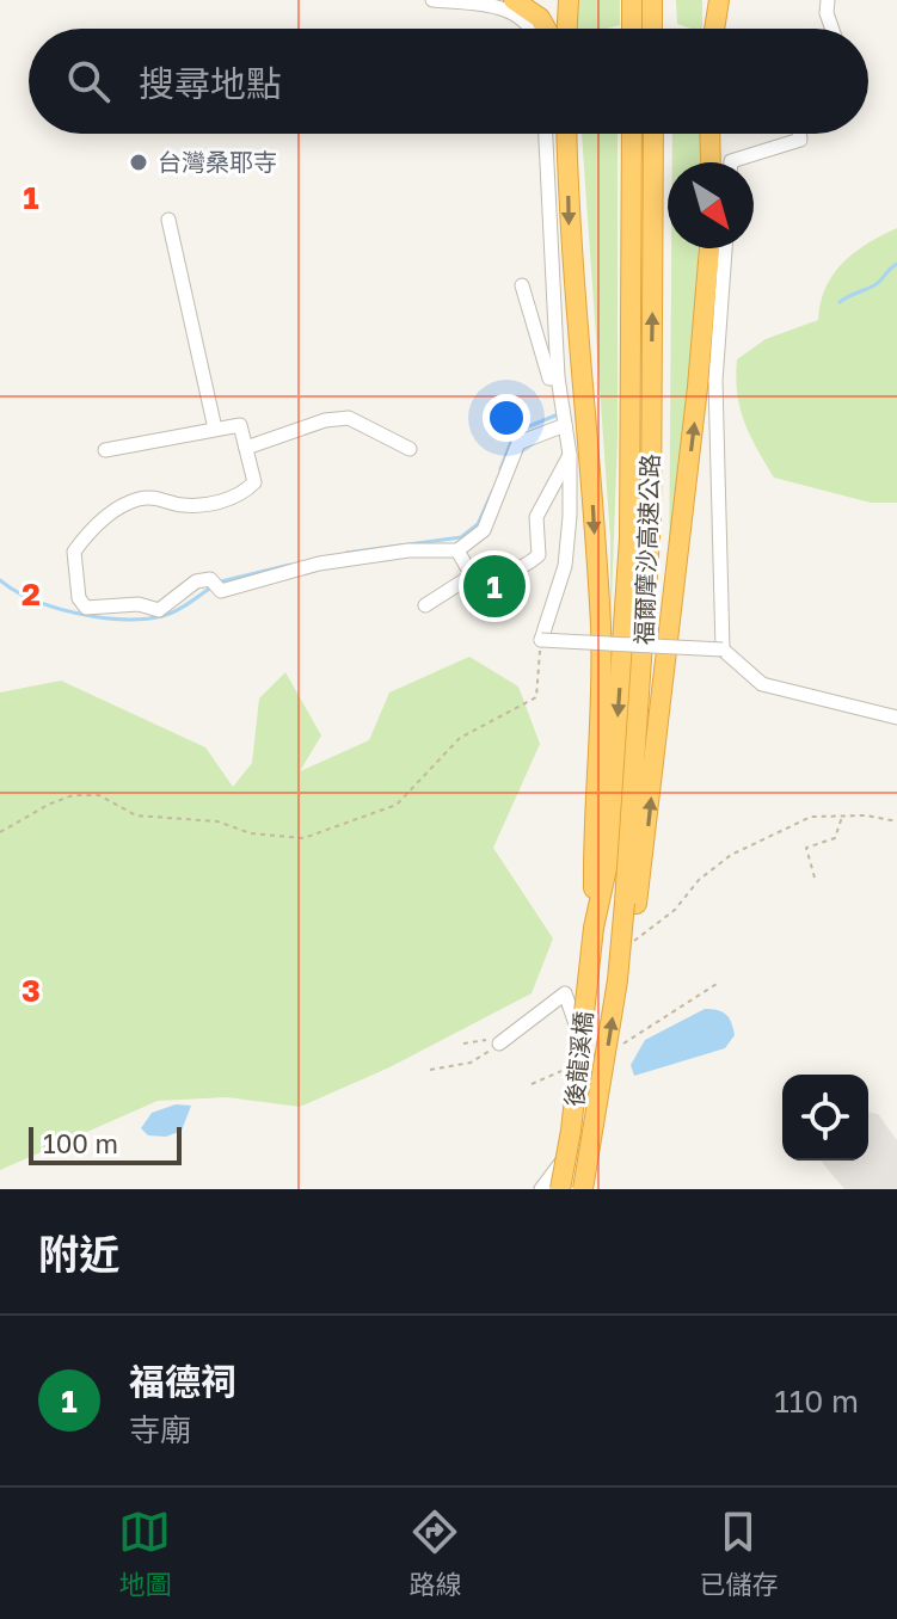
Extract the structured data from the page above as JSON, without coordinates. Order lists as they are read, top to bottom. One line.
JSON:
{"streets":{"highway":["福爾摩沙高速公路","後龍溪橋"]},"crossings":[["福爾摩沙高速公路","後龍溪橋"]],"places":["台灣桑耶寺"],"scale_bar":"100 m","north":"bottom right","page":{"search":"搜尋地點","pins":"1","scale":"100 m","heading":"附近","list":[{"mark":"1","name":"福德祠","note":"寺廟","value":"110 m"}],"nav":["地圖","路線","已儲存"]},"grid":{"rows":["1","2","3"]}}
